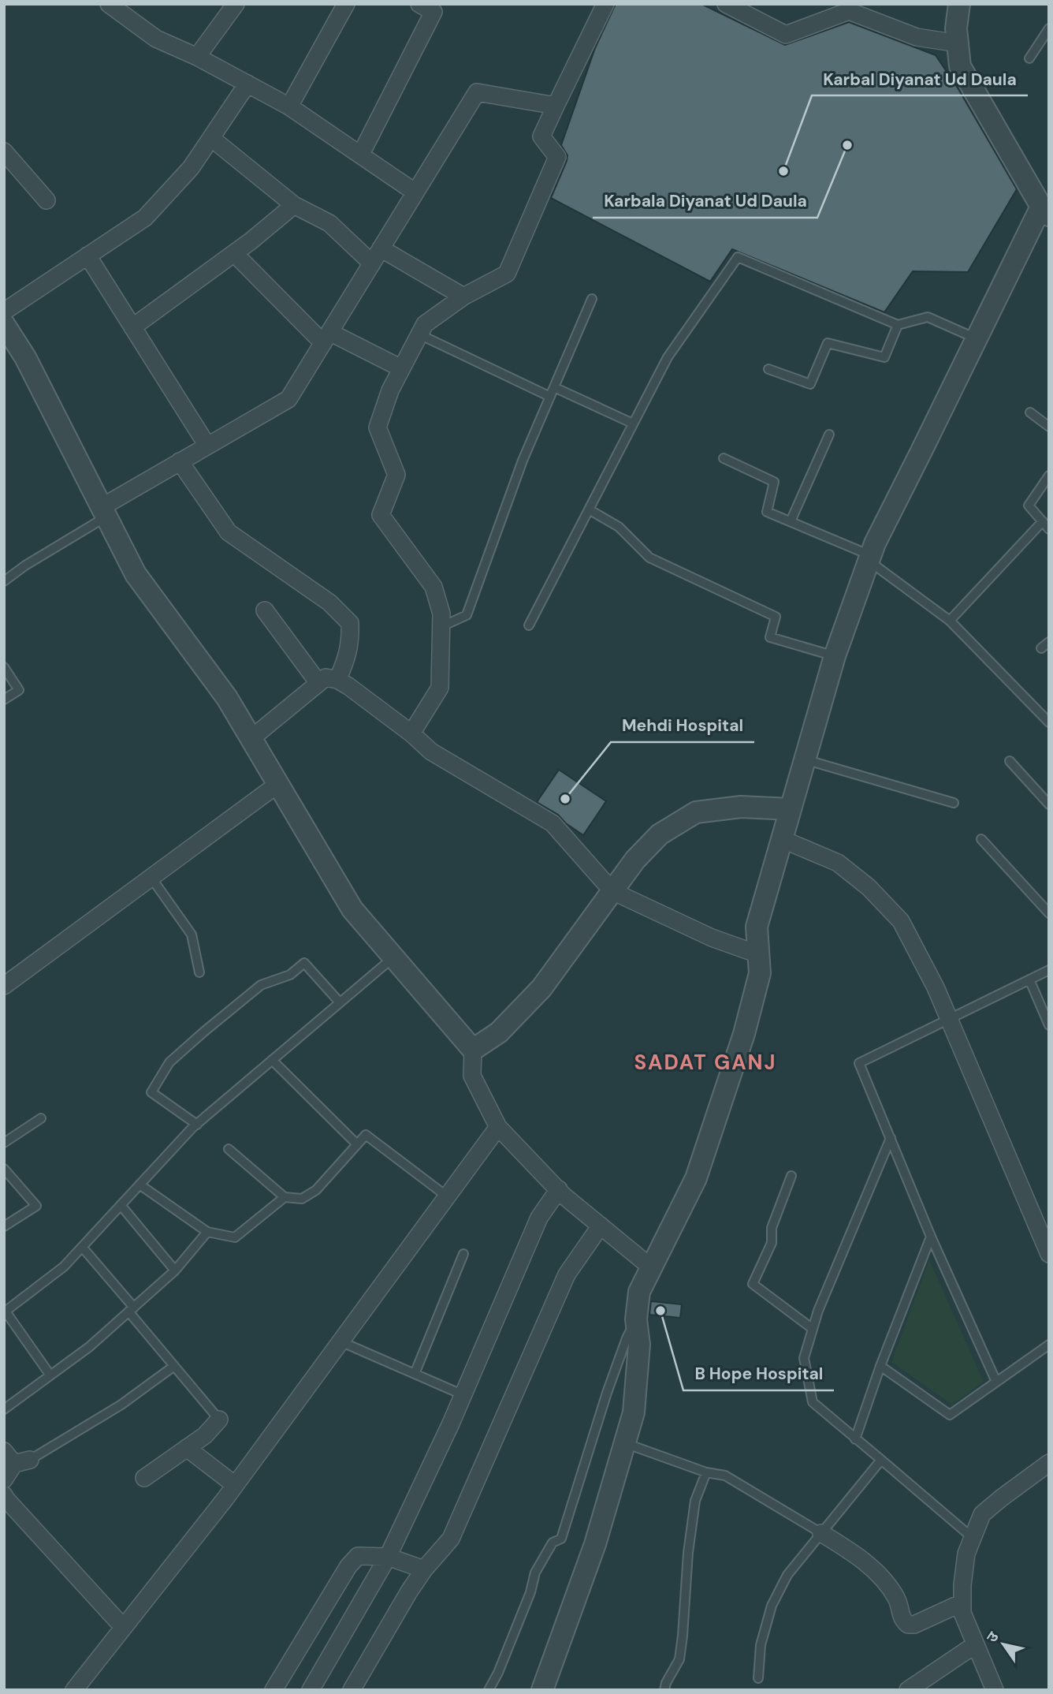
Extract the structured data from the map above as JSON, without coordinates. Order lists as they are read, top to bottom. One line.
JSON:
{"districts":["SADAT GANJ"],"places":["Karbala Diyanat Ud Daula","Karbal Diyanat Ud Daula","Mehdi Hospital","B Hope Hospital"],"north":"top left"}
